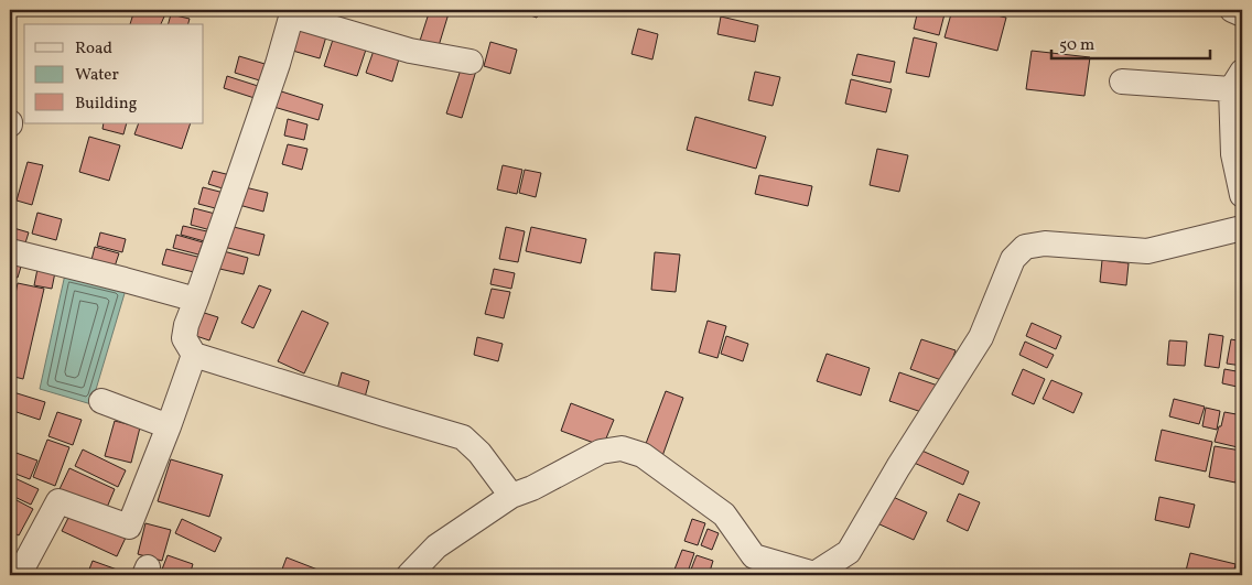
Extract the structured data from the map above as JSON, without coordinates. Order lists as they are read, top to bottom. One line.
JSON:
{"legend":["Road","Water","Building"],"scale_bar":"50 m"}
